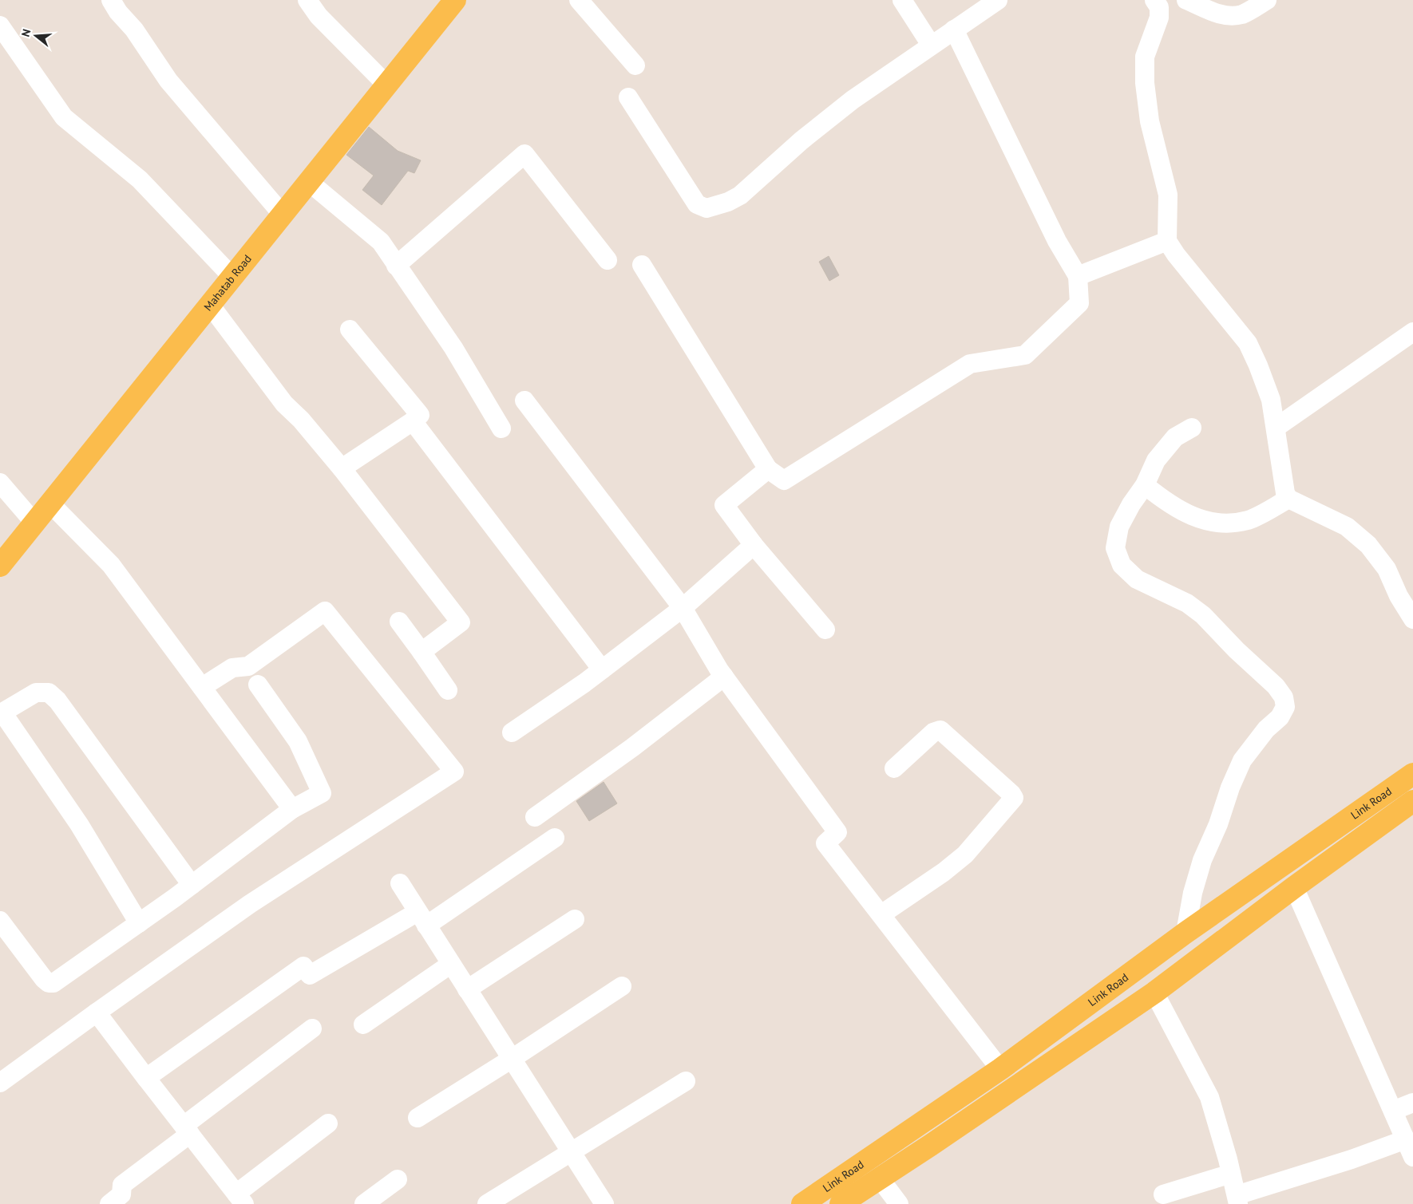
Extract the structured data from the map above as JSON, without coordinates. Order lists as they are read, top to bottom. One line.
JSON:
{"streets":{"main road":["Mahatab Road","Link Road"]},"north":"left"}
